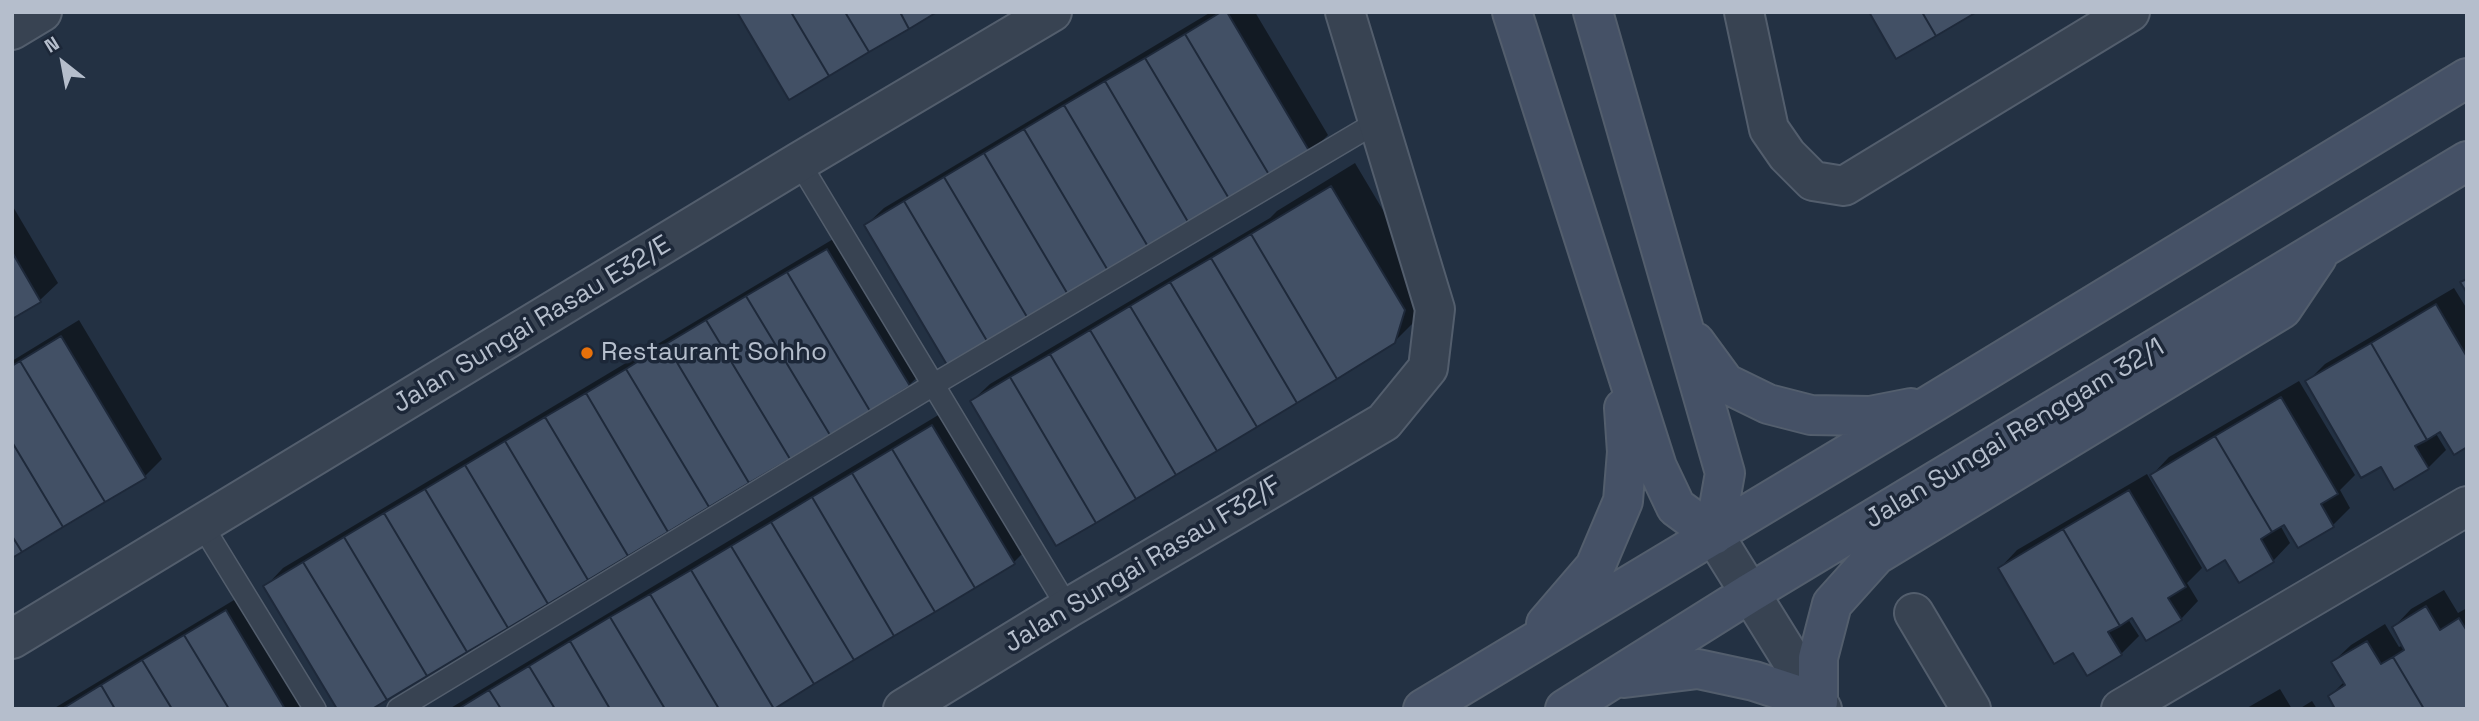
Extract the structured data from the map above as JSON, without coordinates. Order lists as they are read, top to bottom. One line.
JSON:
{"streets":{"main road":["Jalan Sungai Renggam 32/1"],"street":["Jalan Sungai Rasau E32/E","Jalan Sungai Rasau F32/F"]},"places":["Restaurant Sohho"],"north":"top left"}
